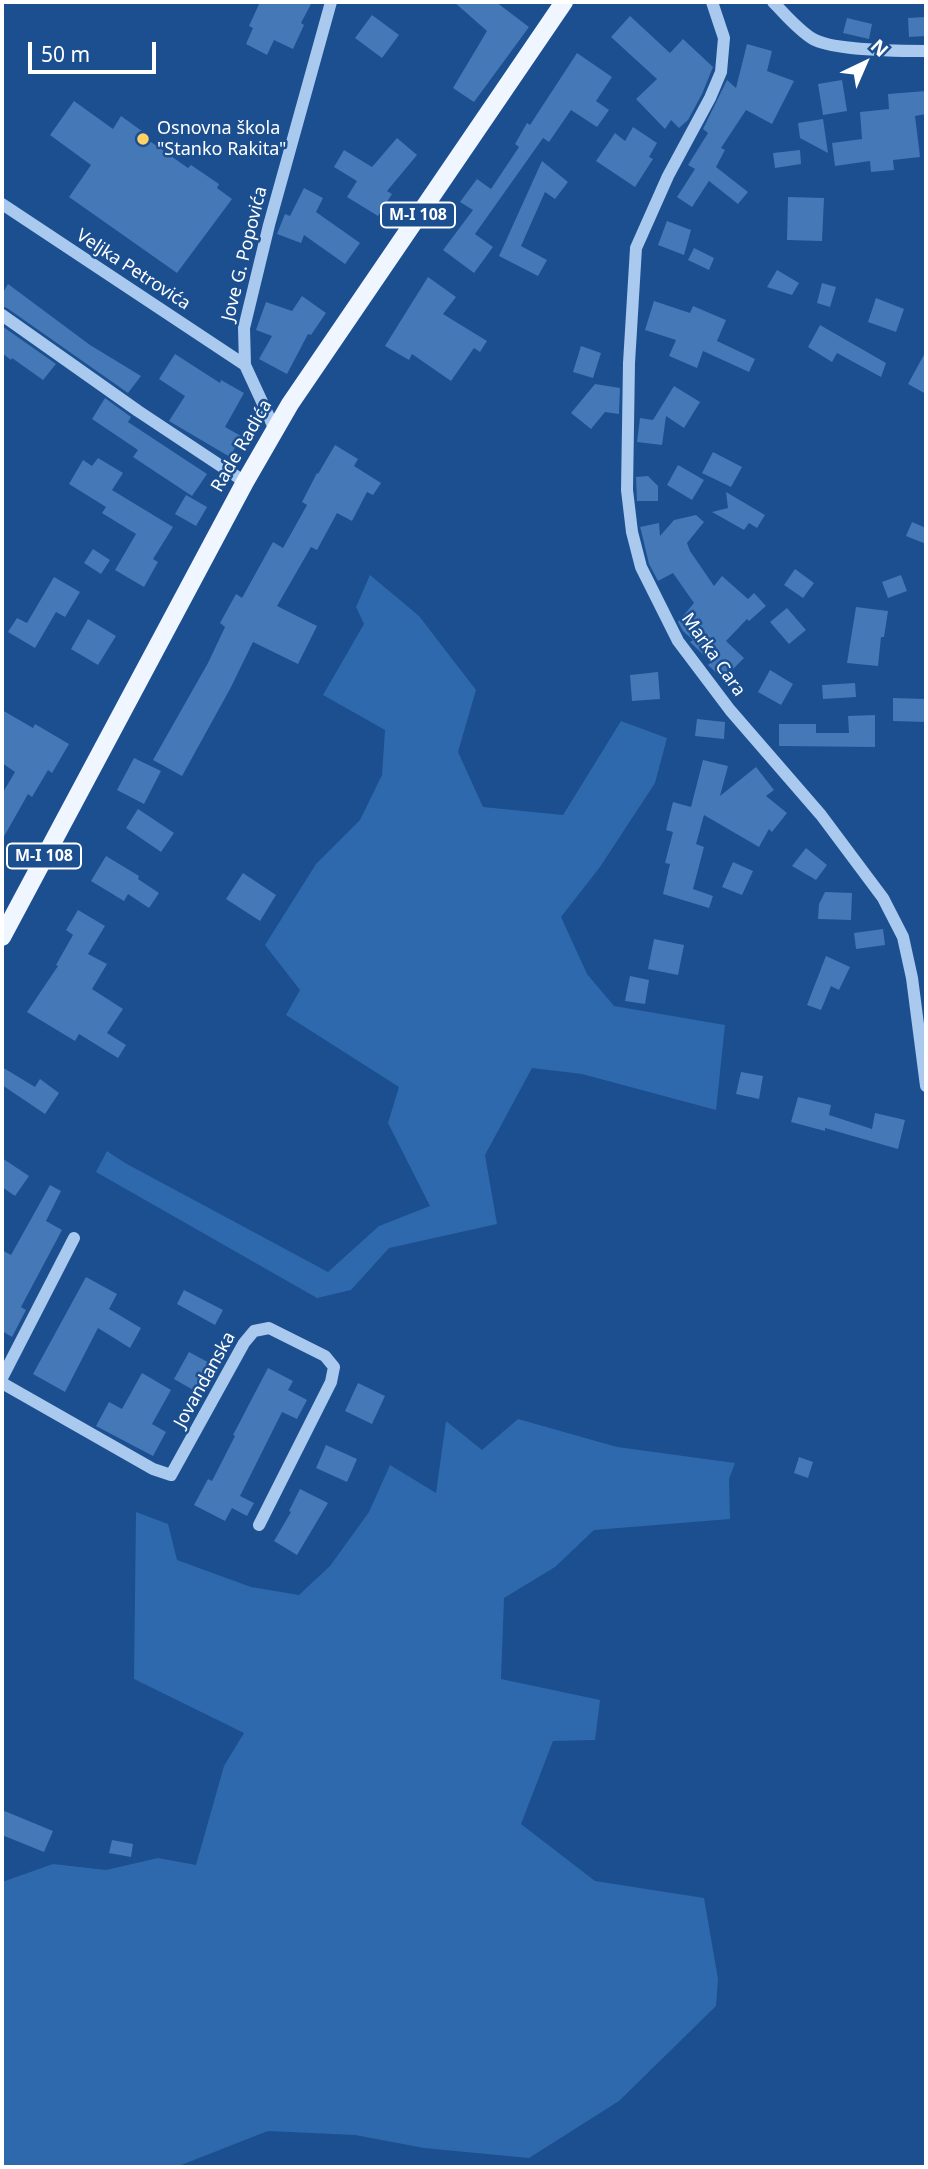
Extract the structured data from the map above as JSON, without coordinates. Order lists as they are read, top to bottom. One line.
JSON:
{"streets":{"main road":["M-I 108","Rade Radića"],"street":["Jove G. Popovića","Veljka Petrovića","Marka Cara","Jovandanska"]},"crossings":[["Jove G. Popovića","Veljka Petrovića"],["Jove G. Popovića","Rade Radića"]],"places":["Osnovna škola \"Stanko Rakita\""],"scale_bar":"50 m","north":"top right"}
